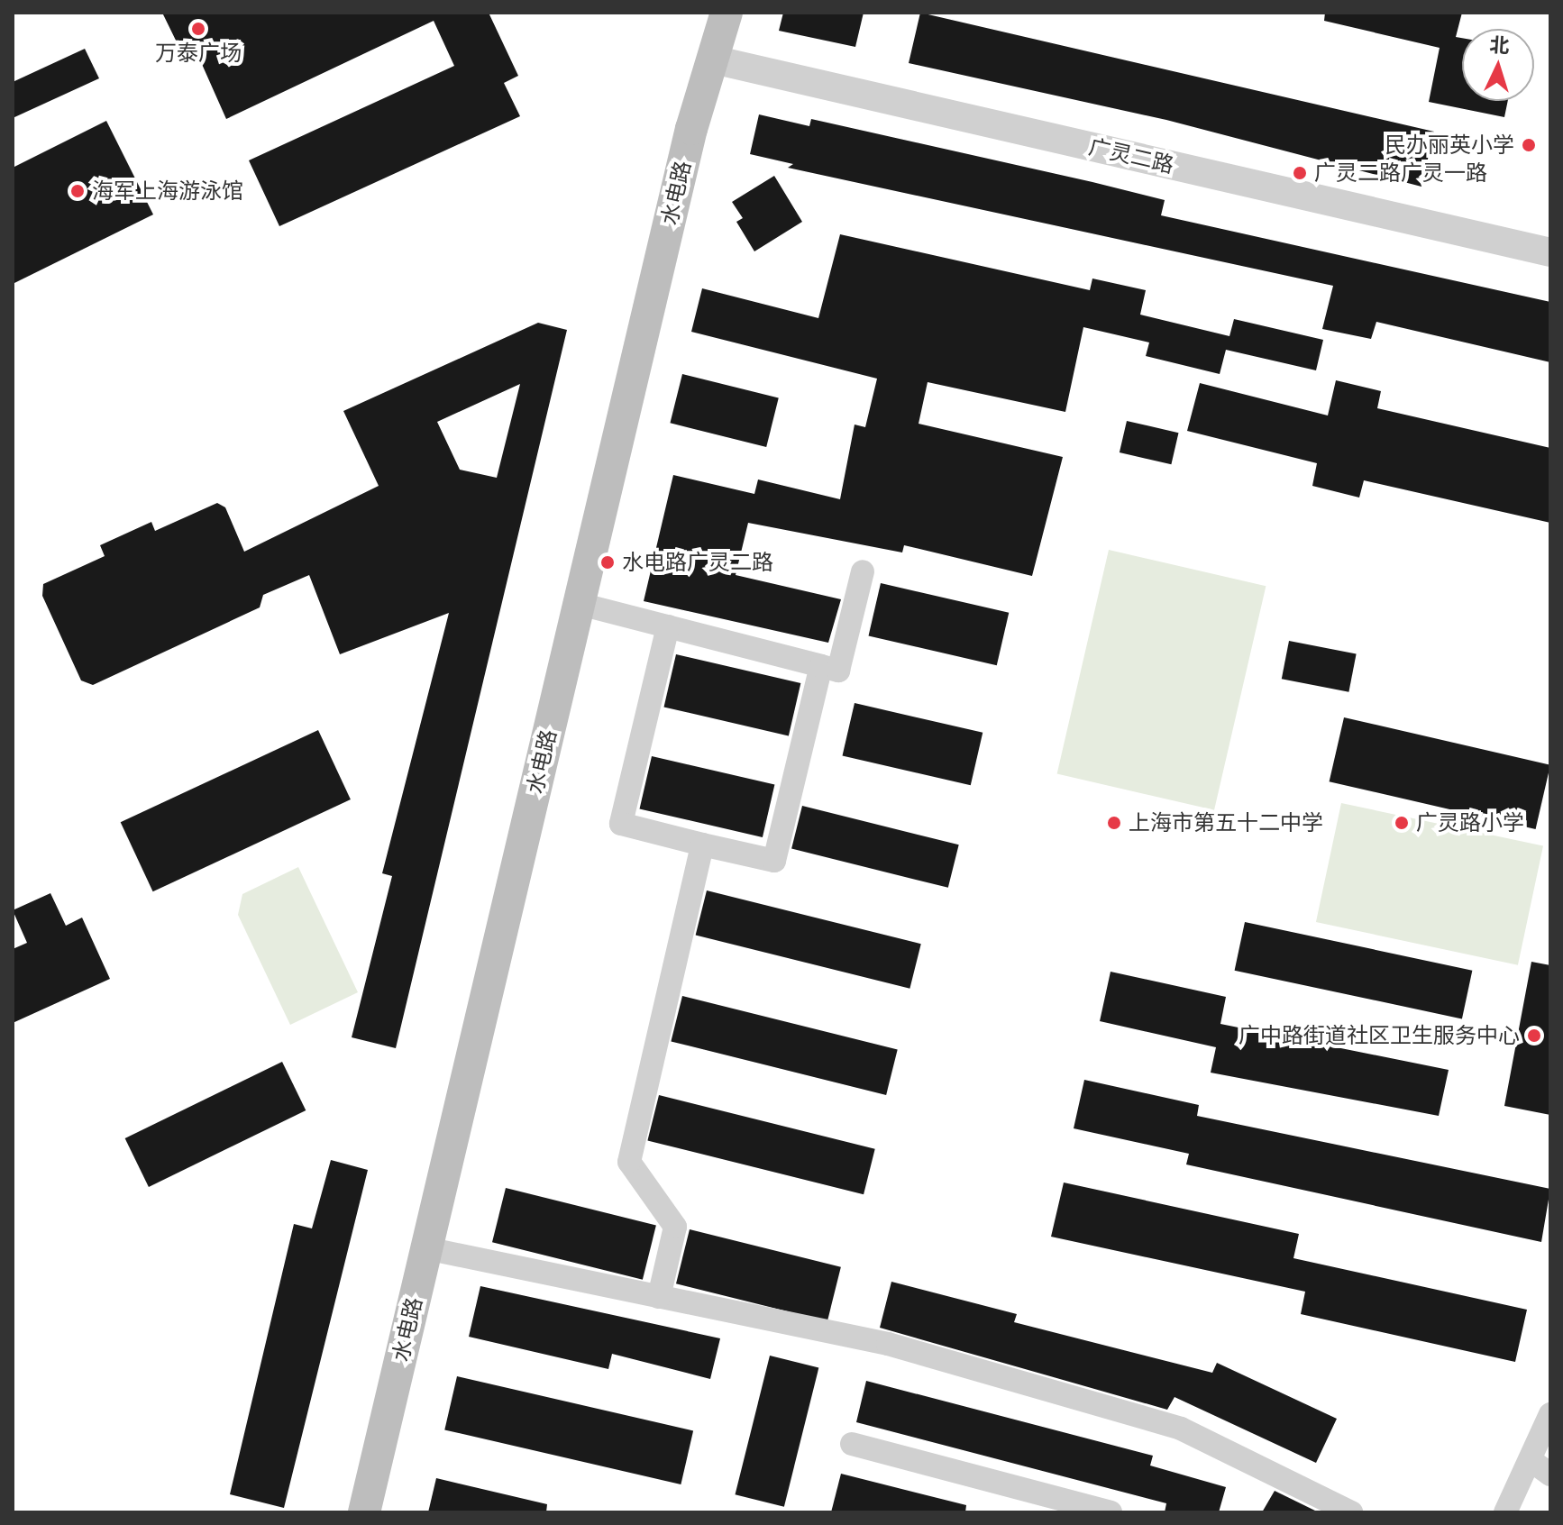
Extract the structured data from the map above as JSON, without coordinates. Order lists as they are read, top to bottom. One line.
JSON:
{"streets":{"main road":["水电路"],"street":["广灵二路"]},"crossings":[["广灵二路","水电路"]],"places":["万泰广场","民办丽英小学","广灵二路广灵一路","海军上海游泳馆","水电路广灵二路","上海市第五十二中学","广灵路小学","广中路街道社区卫生服务中心"],"north":"top"}
